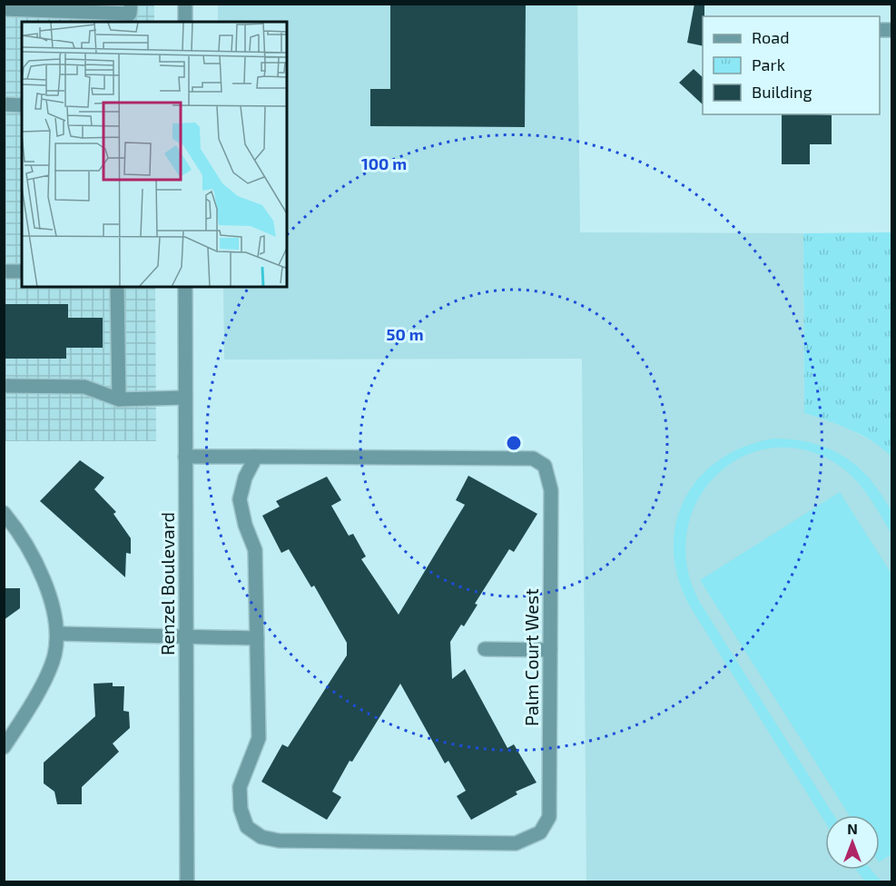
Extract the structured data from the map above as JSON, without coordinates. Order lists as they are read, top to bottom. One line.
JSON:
{"streets":{"street":["Renzel Boulevard","Palm Court West"]},"legend":["Road","Park","Building"],"north":"top","rings":["100 m","50 m"]}
